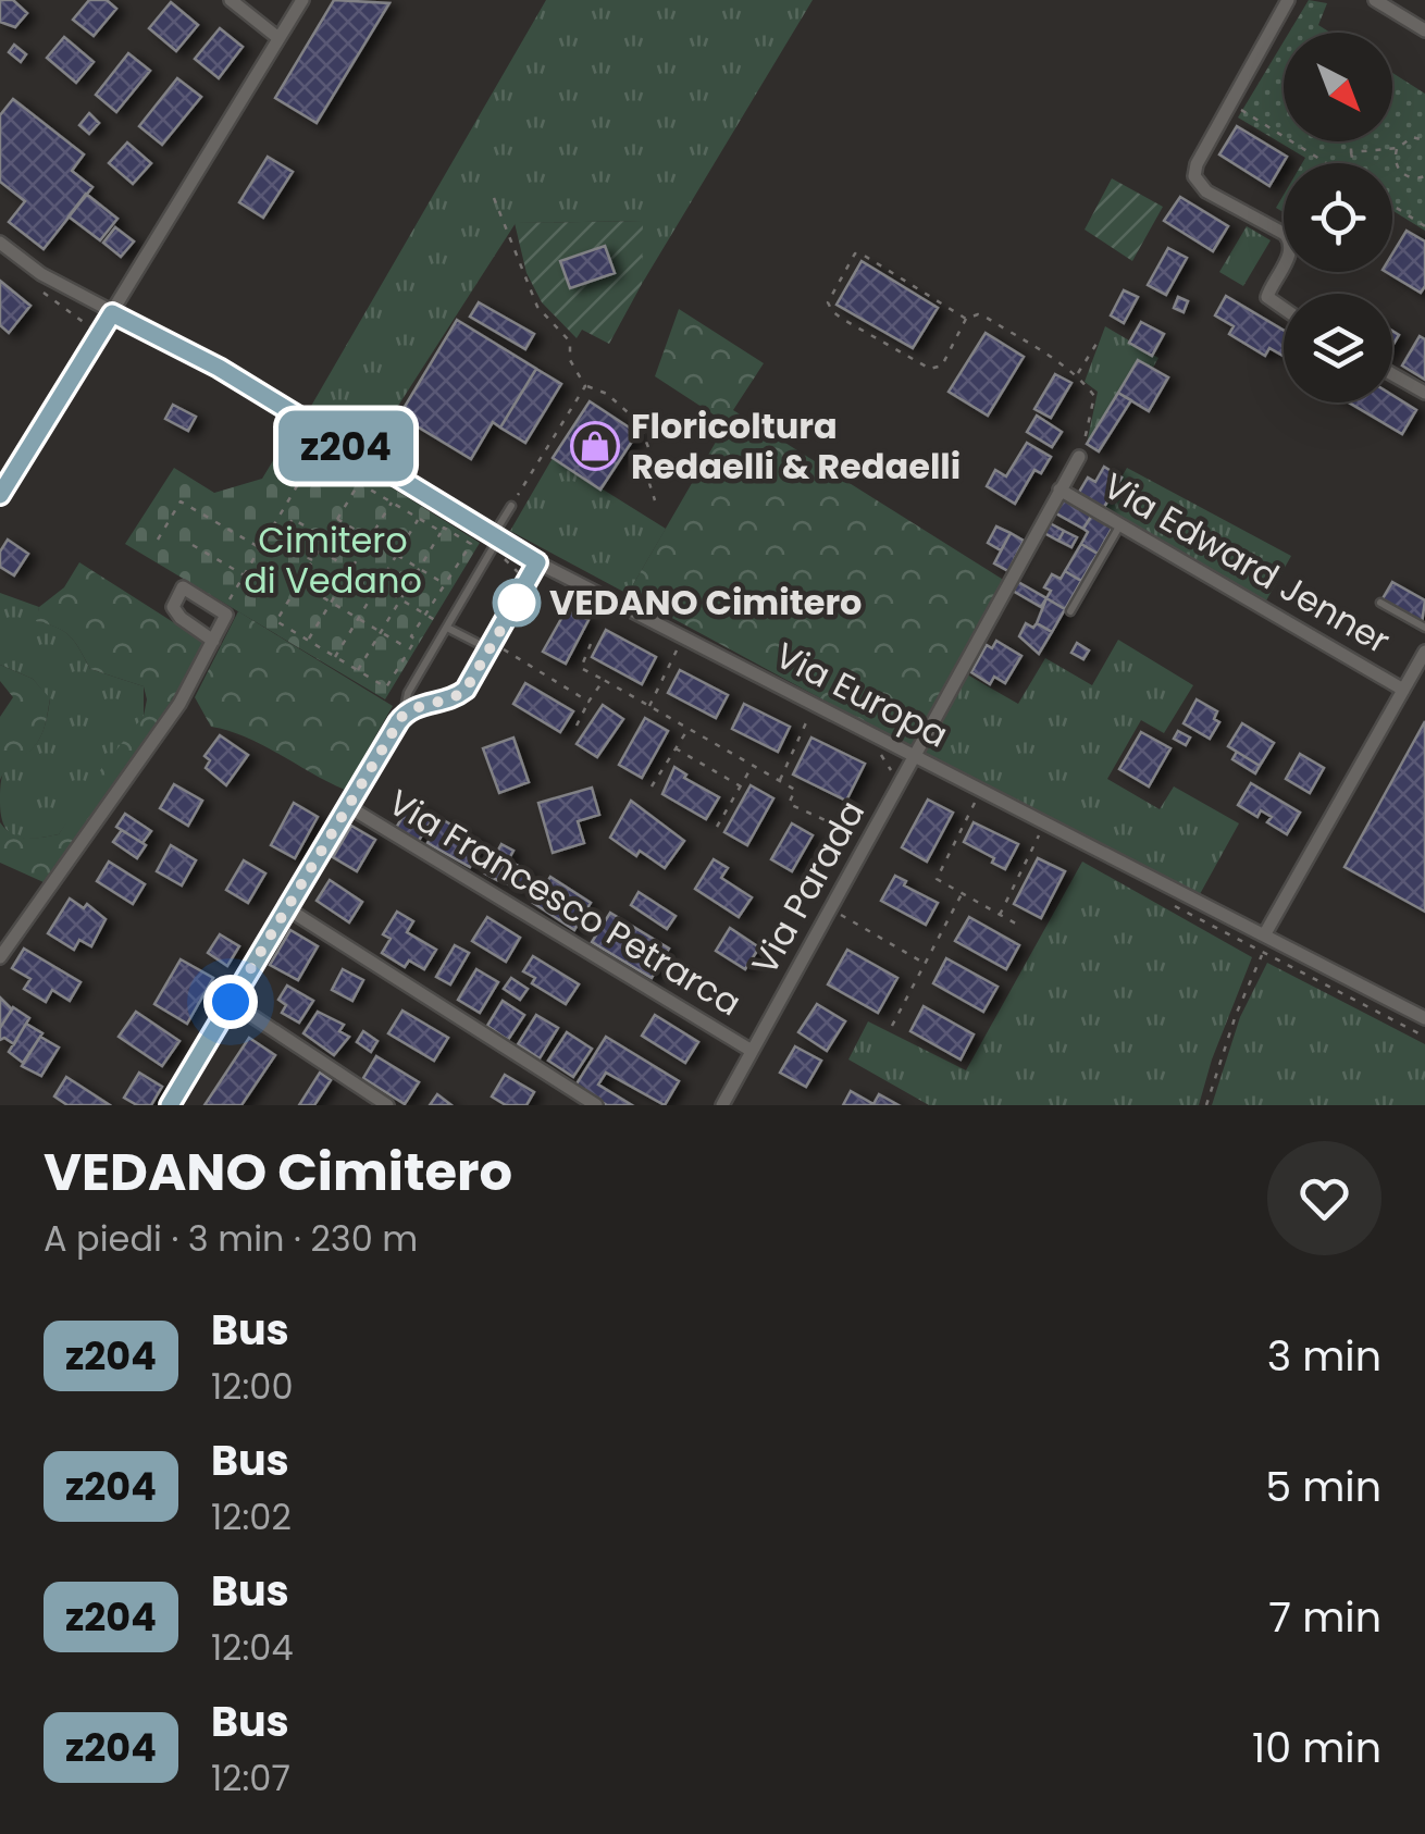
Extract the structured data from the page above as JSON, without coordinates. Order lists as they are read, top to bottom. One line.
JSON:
{"streets":{"street":["Via Edward Jenner","Via Europa","Via Parada","Via Francesco Petrarca"]},"crossings":[["Via Edward Jenner","Via Parada"],["Via Europa","Via Parada"],["Via Parada","Via Francesco Petrarca"]],"parks":["Cimitero di Vedano"],"places":{"shop":["Floricoltura Redaelli & Redaelli"],"other":["VEDANO Cimitero"]},"lines":["bus line z204"],"north":"bottom right","page":{"on_map":"z204","heading":["VEDANO Cimitero","A piedi · 3 min · 230 m"],"list":[{"mark":"z204","name":"Bus","note":"12:00","value":"3 min"},{"mark":"z204","name":"Bus","note":"12:02","value":"5 min"},{"mark":"z204","name":"Bus","note":"12:04","value":"7 min"},{"mark":"z204","name":"Bus","note":"12:07","value":"10 min"}]}}
